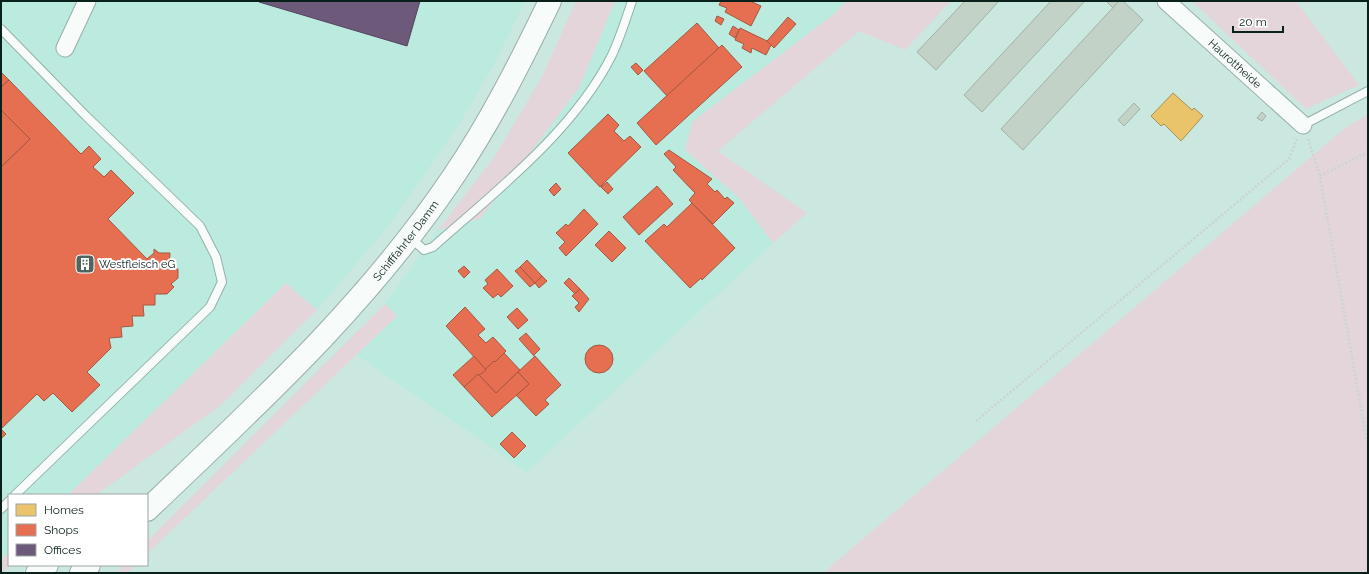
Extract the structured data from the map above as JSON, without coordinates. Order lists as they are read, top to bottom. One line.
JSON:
{"streets":{"main road":["Schifffahrter Damm"],"street":["Haurottheide"]},"places":{"building":["Westfleisch eG"]},"legend":["Homes","Shops","Offices"],"scale_bar":"20 m"}
